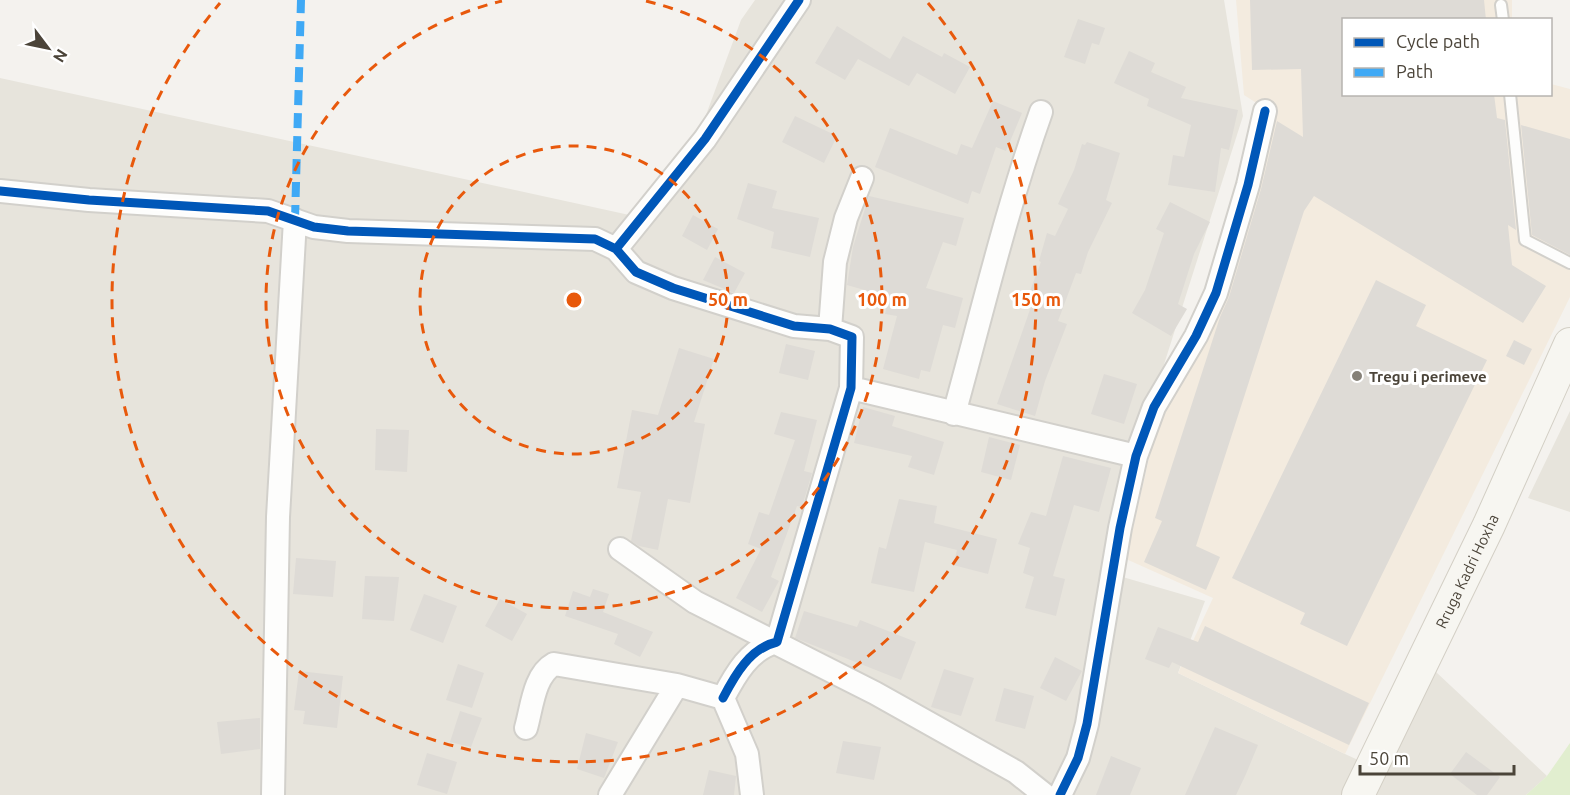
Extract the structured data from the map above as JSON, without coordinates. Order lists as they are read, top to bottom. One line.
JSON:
{"streets":{"main road":["Rruga Kadri Hoxha"]},"places":["Tregu i perimeve"],"legend":["Cycle path","Path"],"scale_bar":"50 m","north":"bottom right","rings":["50 m","100 m","150 m"]}
